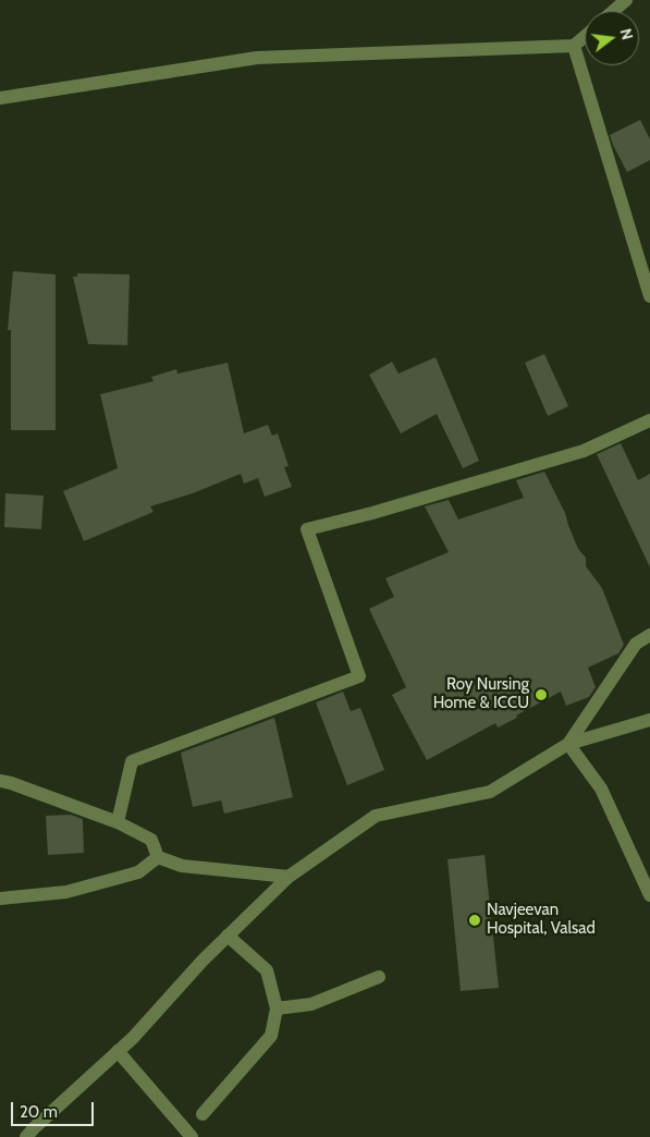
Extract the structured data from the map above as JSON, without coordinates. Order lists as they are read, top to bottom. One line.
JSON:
{"places":["Roy Nursing Home & ICCU","Navjeevan Hospital, Valsad"],"scale_bar":"20 m","north":"right"}
